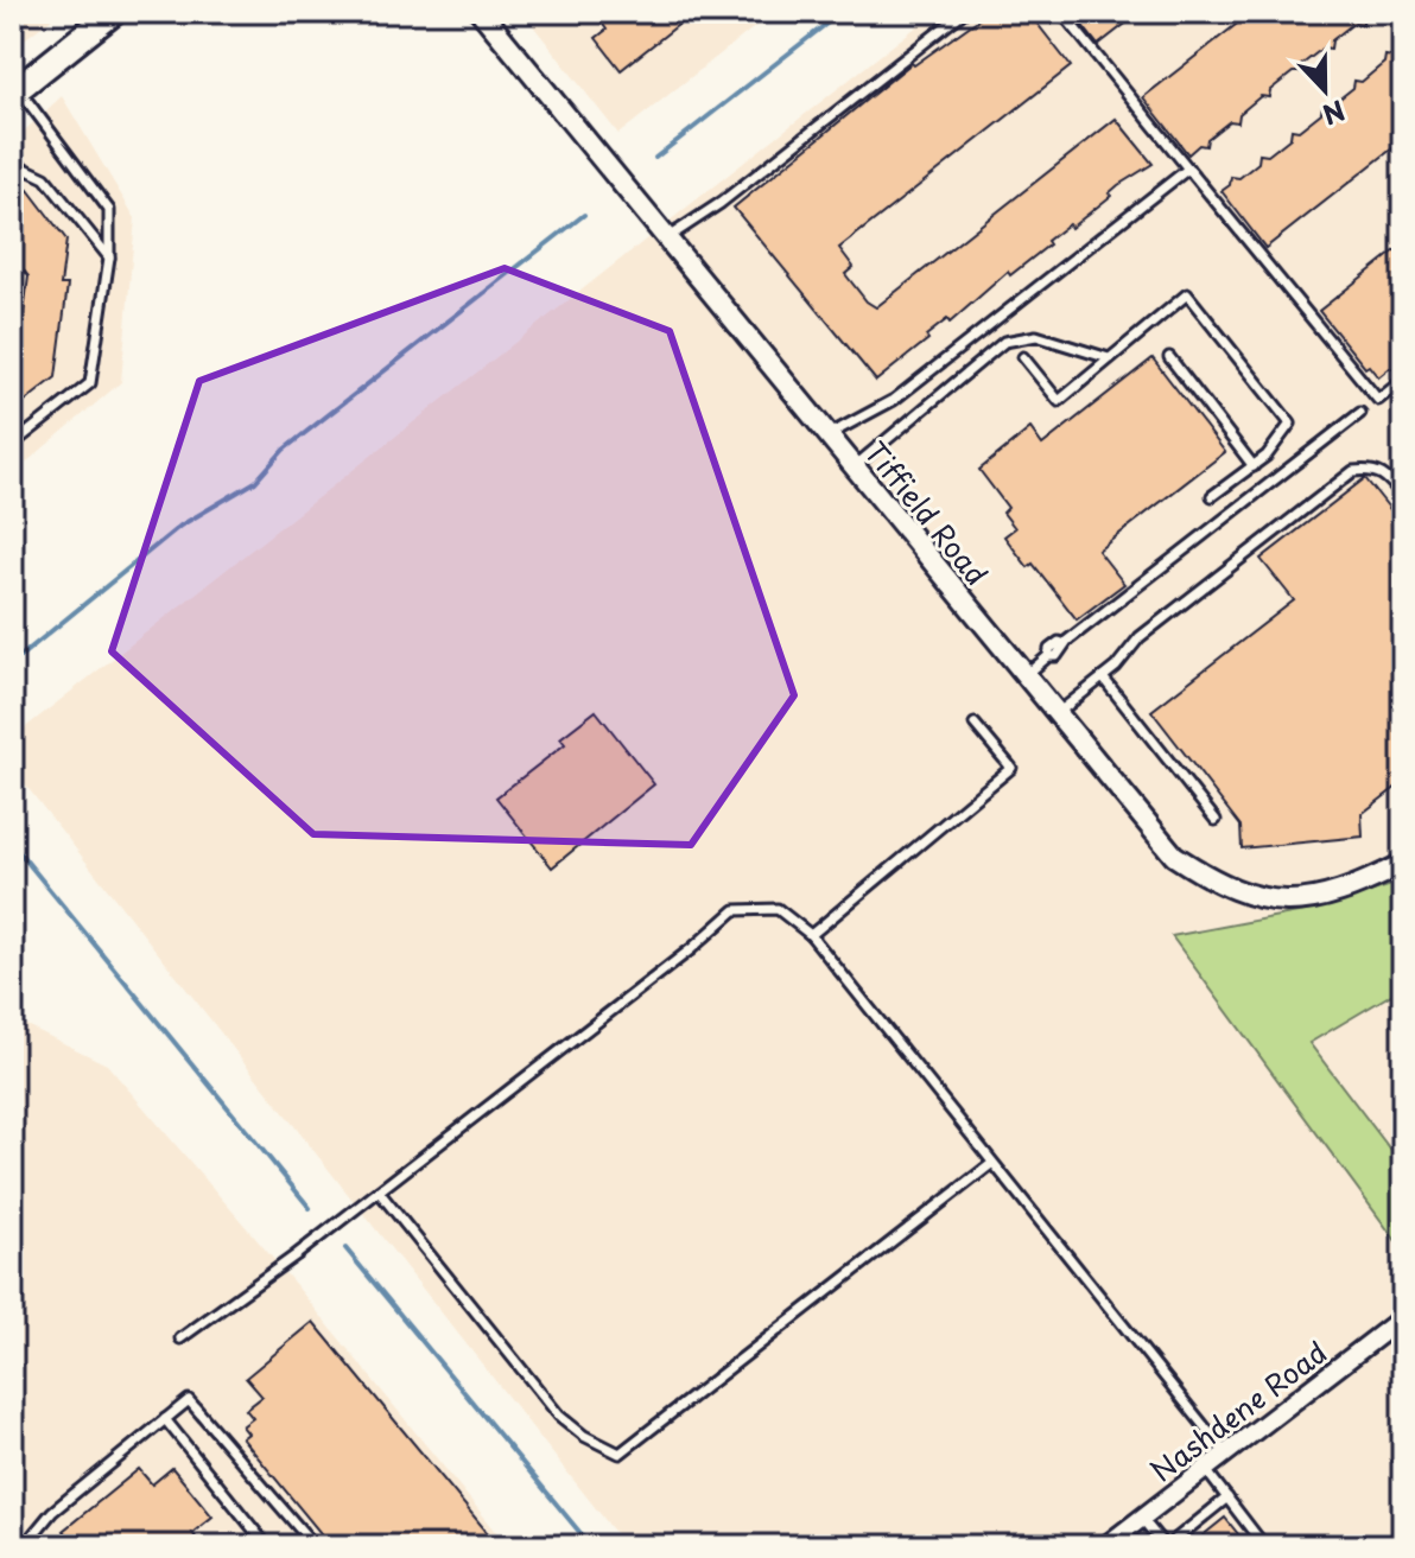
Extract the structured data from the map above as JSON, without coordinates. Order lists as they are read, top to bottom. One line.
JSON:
{"streets":{"street":["Tiffield Road","Nashdene Road"]},"north":"bottom"}
